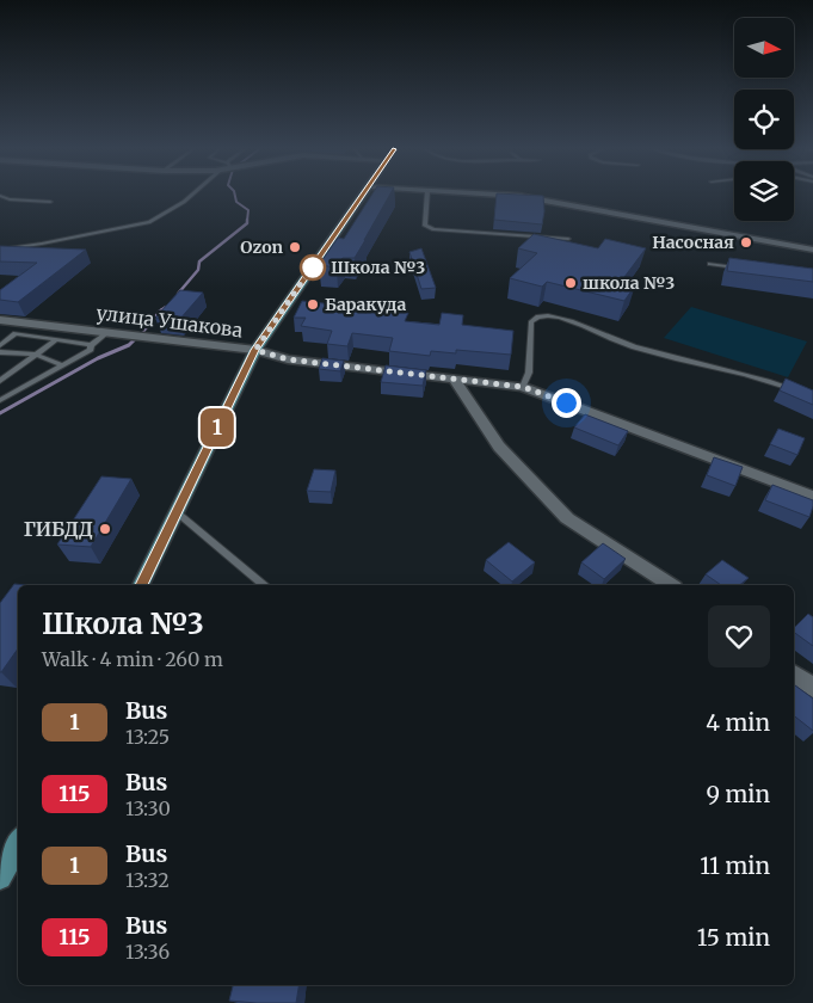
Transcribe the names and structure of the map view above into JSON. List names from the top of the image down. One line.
{"streets":{"street":["улица Ушакова"]},"places":["Насосная","Ozon","Школа №3","школа №3","Баракуда","ГИБДД"],"lines":["bus line 1"],"north":"right","page":{"on_map":"1","heading":["Школа №3","Walk · 4 min · 260 m"],"list":[{"mark":"1","name":"Bus","note":"13:25","value":"4 min"},{"mark":"115","name":"Bus","note":"13:30","value":"9 min"},{"mark":"1","name":"Bus","note":"13:32","value":"11 min"},{"mark":"115","name":"Bus","note":"13:36","value":"15 min"}]}}
